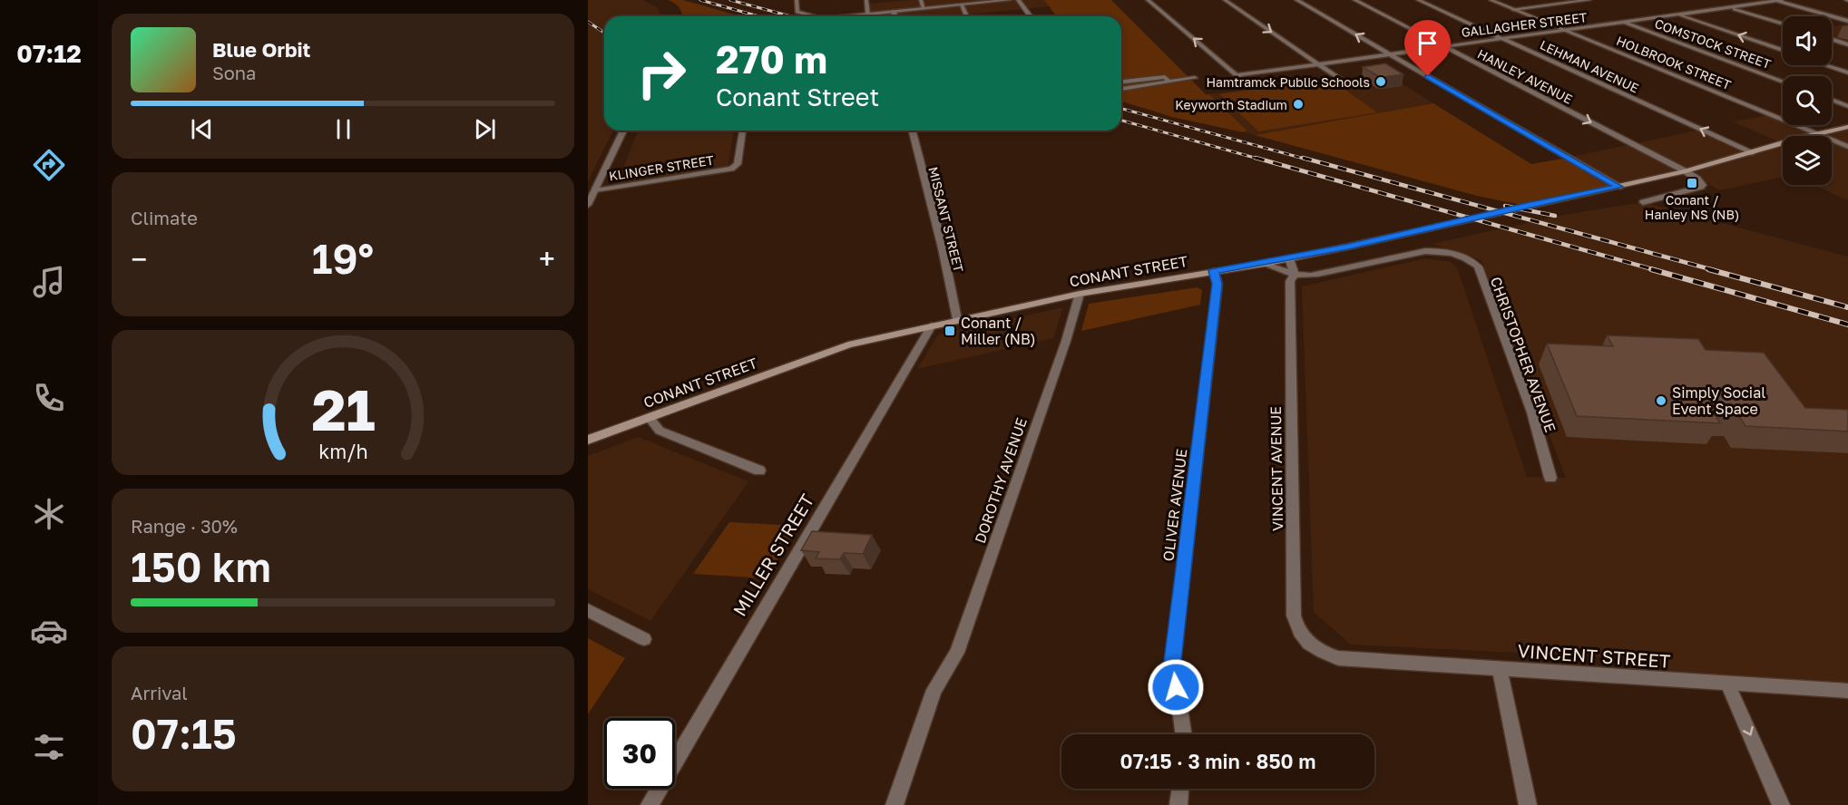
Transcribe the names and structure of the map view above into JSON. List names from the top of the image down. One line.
{"streets":{"main road":["CONANT STREET"],"street":["GALLAGHER STREET","COMSTOCK STREET","HOLBROOK STREET","LEHMAN AVENUE","HANLEY AVENUE","KLINGER STREET","MISSANT STREET","CHRISTOPHER AVENUE","VINCENT AVENUE","DOROTHY AVENUE","OLIVER AVENUE","MILLER STREET","VINCENT STREET"]},"crossings":[["GALLAGHER STREET","COMSTOCK STREET"],["GALLAGHER STREET","HOLBROOK STREET"],["GALLAGHER STREET","LEHMAN AVENUE"],["GALLAGHER STREET","HANLEY AVENUE"],["HOLBROOK STREET","CONANT STREET"],["LEHMAN AVENUE","CONANT STREET"],["HANLEY AVENUE","CONANT STREET"],["MISSANT STREET","CONANT STREET"],["CONANT STREET","CHRISTOPHER AVENUE"],["CONANT STREET","VINCENT AVENUE"],["CONANT STREET","DOROTHY AVENUE"],["CONANT STREET","OLIVER AVENUE"],["CONANT STREET","MILLER STREET"],["CHRISTOPHER AVENUE","VINCENT AVENUE"],["VINCENT AVENUE","VINCENT STREET"]],"places":{"other":["Hamtramck Public Schools","Keyworth Stadium","Simply Social Event Space"],"transit":["Conant / Hanley NS (NB)","Conant / Miller (NB)"]},"page":{"tabs":"07:12","turn":["270 m","Conant Street"],"song":["Blue Orbit","Sona"],"tile":["Climate",["Range · 30%","150 km"],["Arrival","07:15"]],"heat":["−","19°","+"],"limit":"30","trip":"07:15 · 3 min · 850 m","gauge":["21","km/h"]}}
